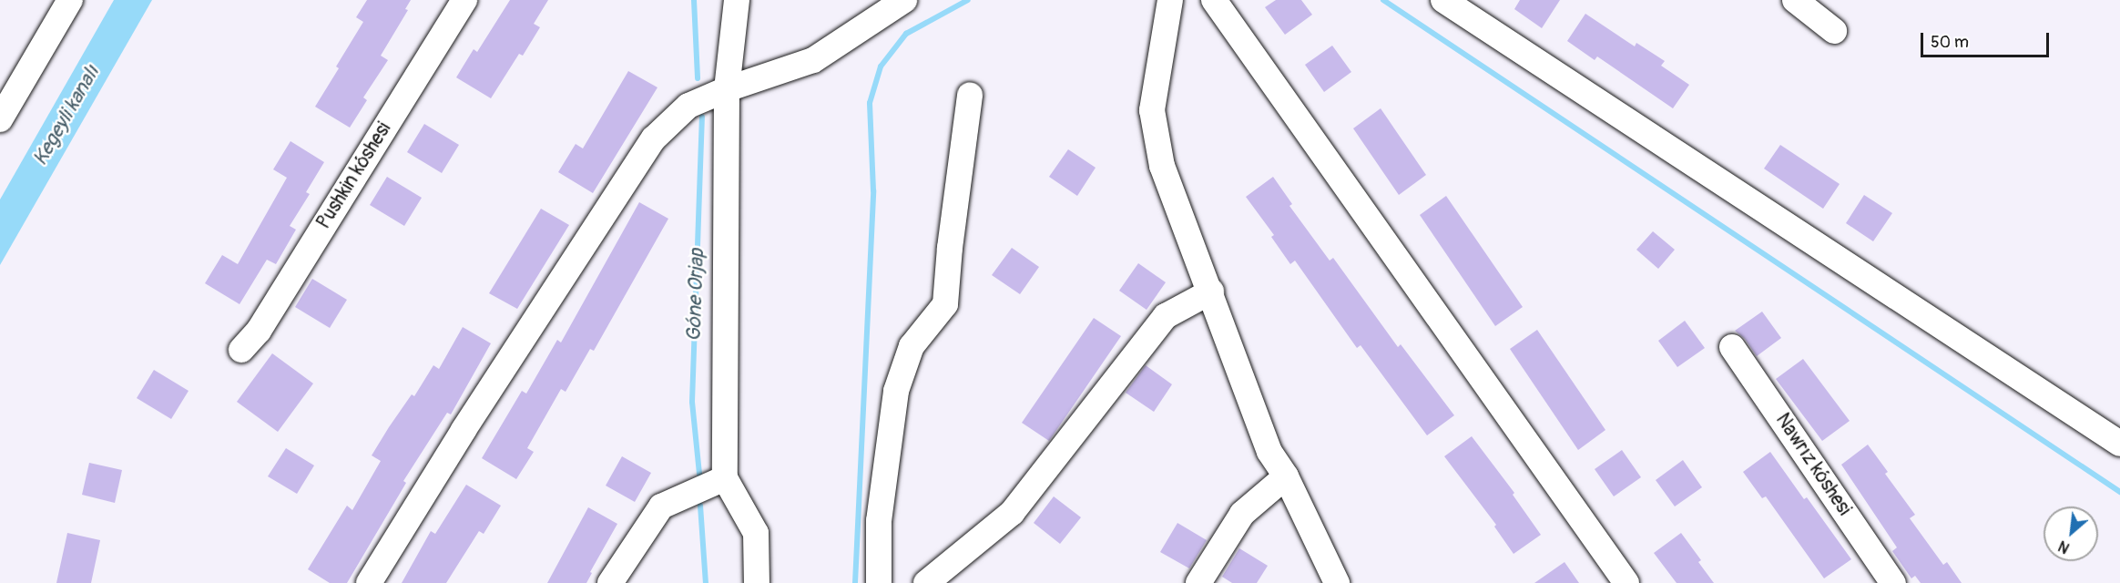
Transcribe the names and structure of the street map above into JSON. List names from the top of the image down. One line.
{"streets":{"street":["Pushkin kóshesi","Nawrız kóshesi"]},"water":["Kegeyli kanalı","Góne Orjap"],"scale_bar":"50 m","north":"bottom left"}
